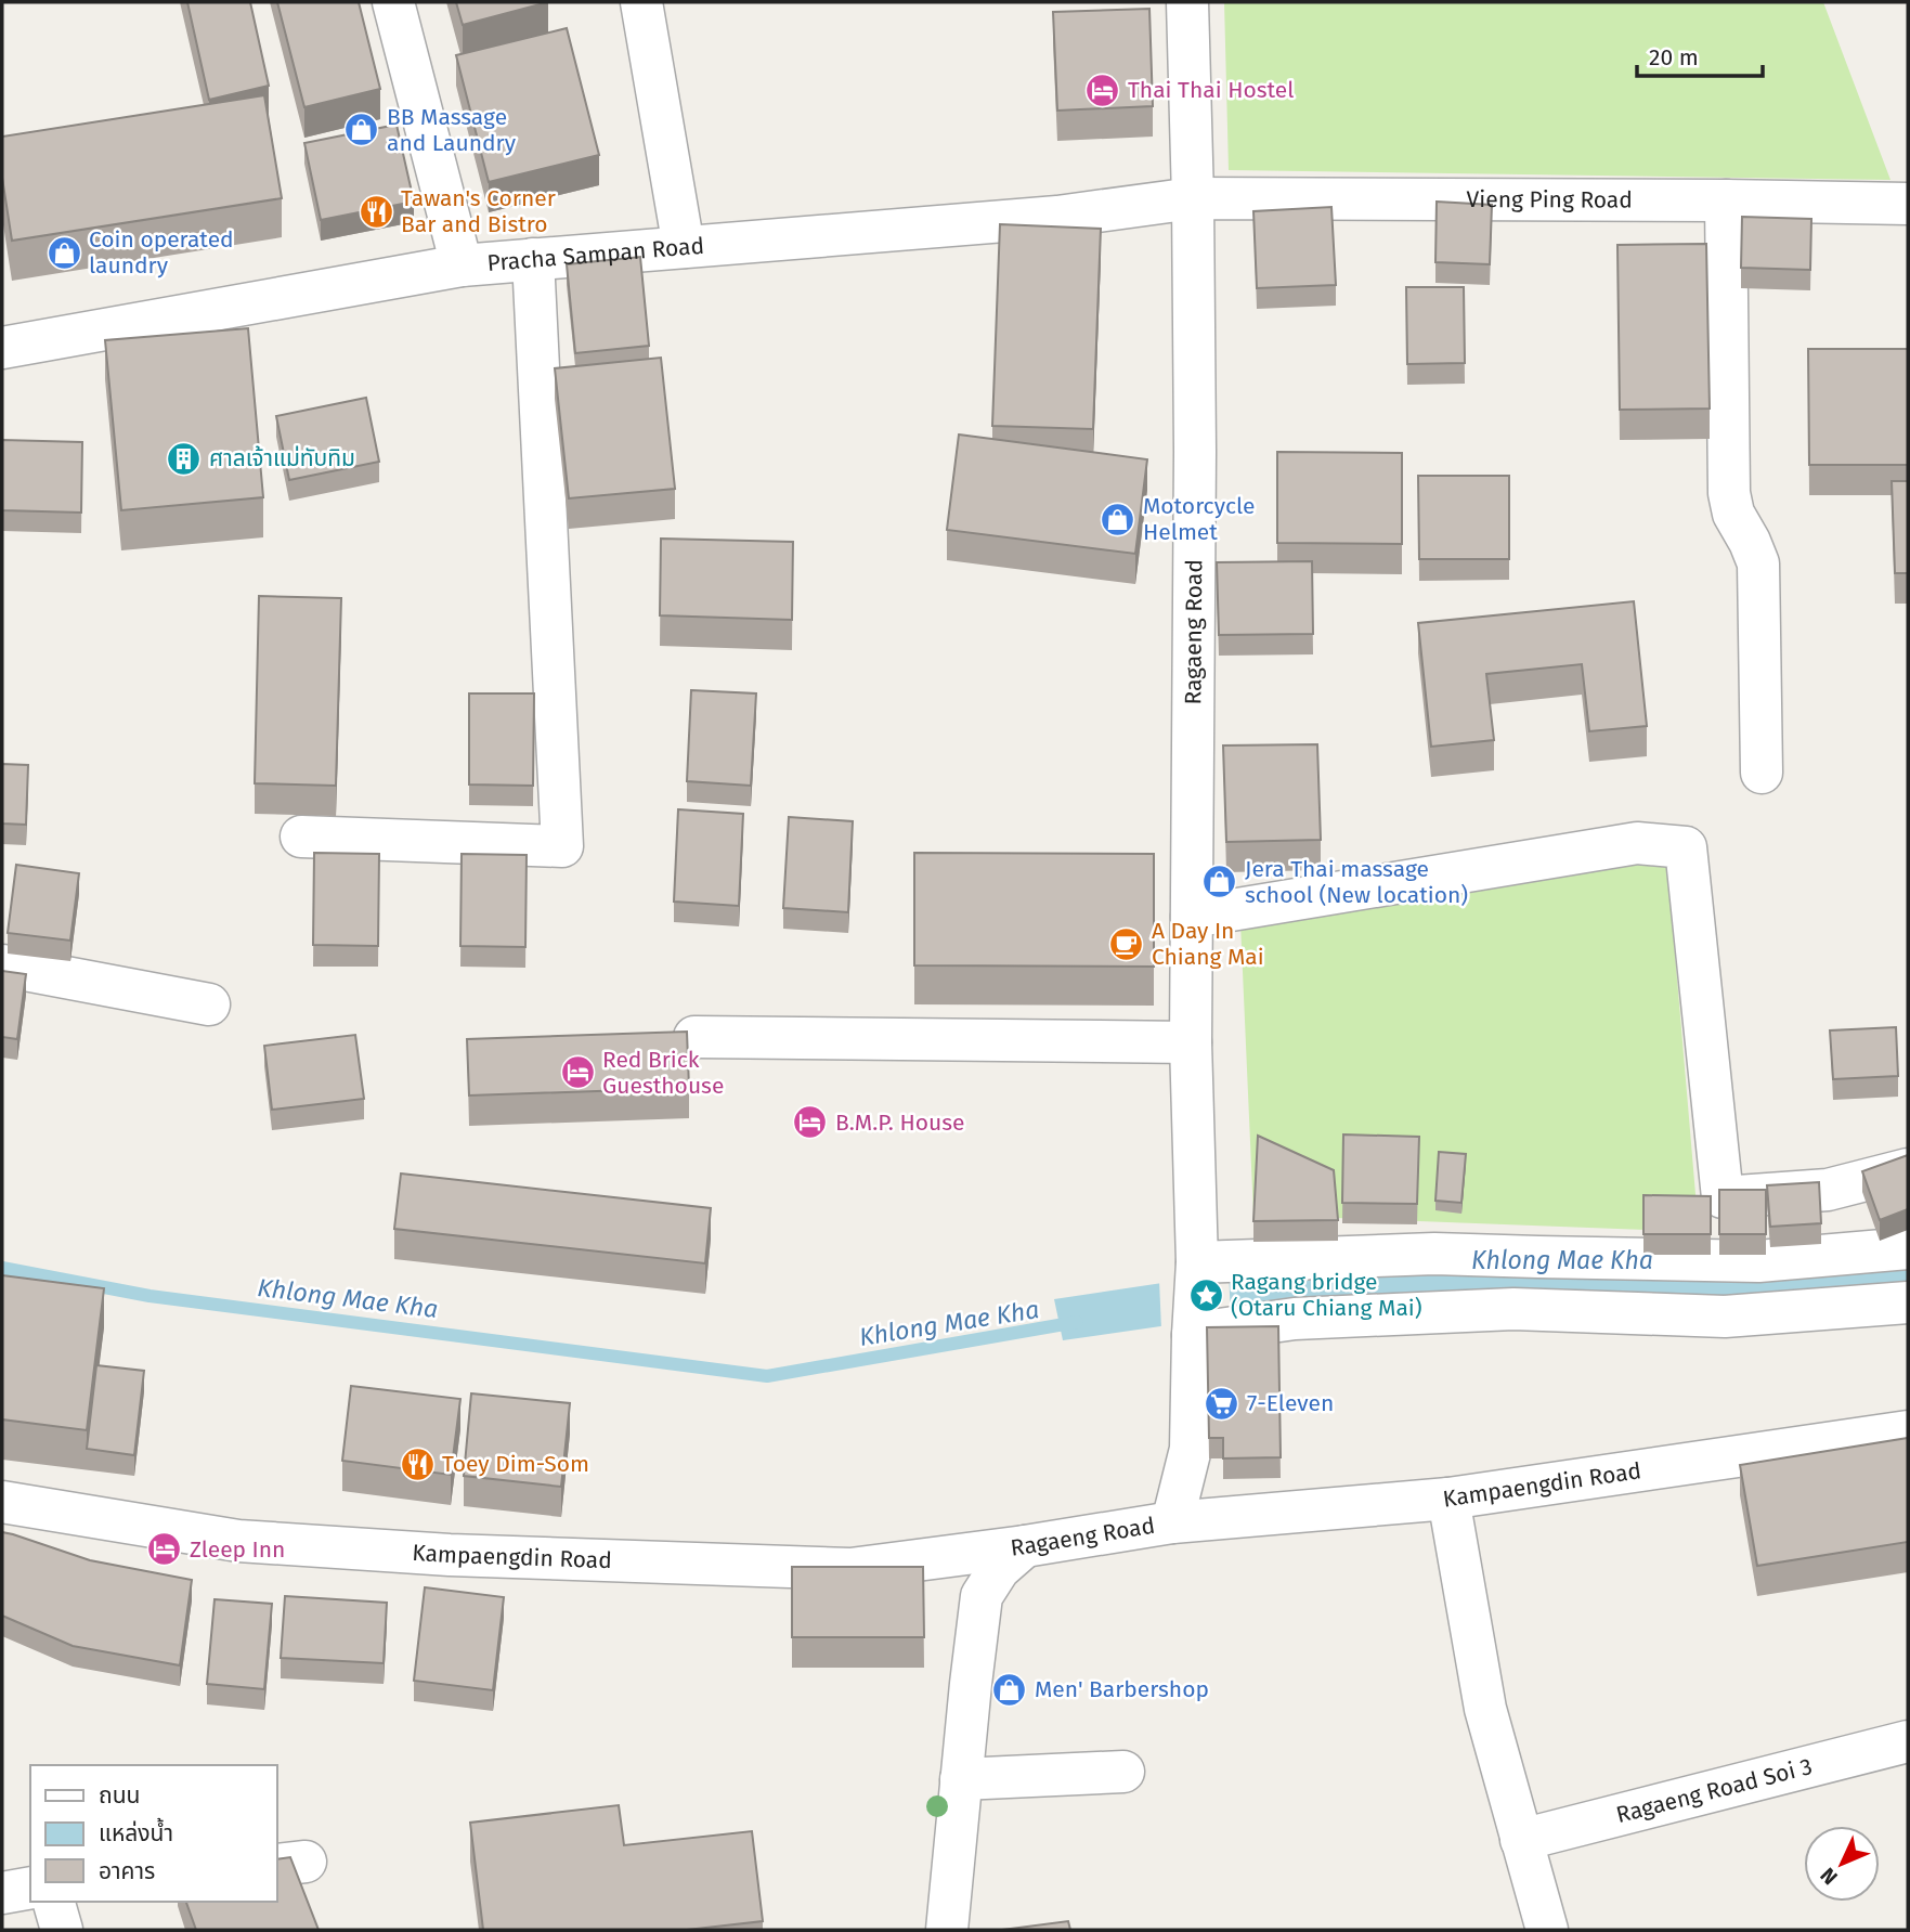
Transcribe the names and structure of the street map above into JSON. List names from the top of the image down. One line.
{"streets":{"street":["Vieng Ping Road","Pracha Sampan Road","Ragaeng Road","Kampaengdin Road","Ragaeng Road Soi 3"]},"crossings":[["Vieng Ping Road","Pracha Sampan Road"],["Vieng Ping Road","Ragaeng Road"],["Pracha Sampan Road","Ragaeng Road"],["Ragaeng Road","Kampaengdin Road"]],"water":["Khlong Mae Kha"],"places":{"hotel":["Thai Thai Hostel","Red Brick Guesthouse","B.M.P. House","Zleep Inn"],"shop":["BB Massage and Laundry","Coin operated laundry","Motorcycle Helmet","Jera Thai massage school (New location)","Men' Barbershop"],"restaurant":["Tawan's Corner Bar and Bistro","Toey Dim-Som"],"building":["ศาลเจ้าแม่ทับทิม"],"cafe":["A Day In Chiang Mai"],"place":["Ragang bridge (Otaru Chiang Mai)"],"supermarket":["7-Eleven"]},"legend":["ถนน","แหล่งน้ำ","อาคาร"],"scale_bar":"20 m","north":"bottom left"}
